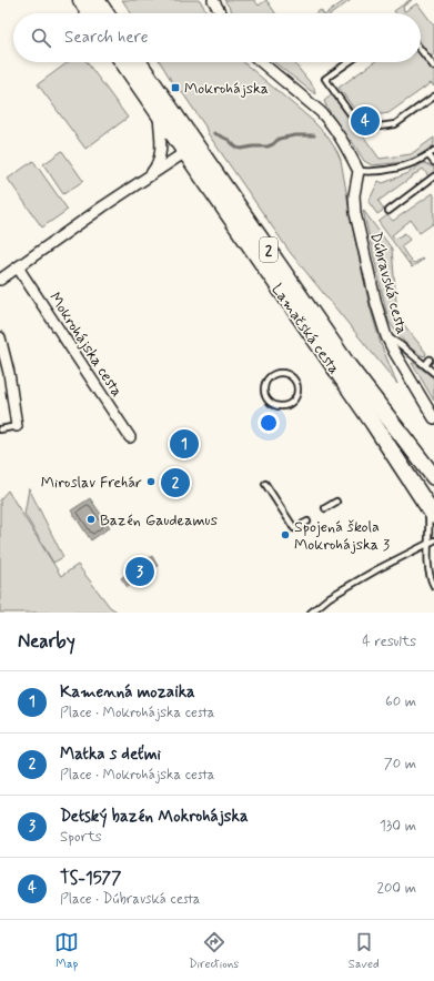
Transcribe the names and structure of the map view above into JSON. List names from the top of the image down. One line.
{"streets":{"main road":["2","Lamačská cesta"],"street":["Dúbravská cesta","Mokrohájska cesta"]},"places":{"transit":["Mokrohájska"],"other":["Miroslav Frehár","Bazén Gaudeamus","Spojená škola Mokrohájska 3"]},"page":{"search":"Search here","pins":["4","1","2","3"],"heading":["Nearby","4 results"],"list":[{"mark":"1","name":"Kamenná mozaika","note":"Place · Mokrohájska cesta","value":"60 m"},{"mark":"2","name":"Matka s deťmi","note":"Place · Mokrohájska cesta","value":"70 m"},{"mark":"3","name":"Detský bazén Mokrohájska","note":"Sports","value":"130 m"},{"mark":"4","name":"TS-1577","note":"Place · Dúbravská cesta","value":"200 m"}],"nav":["Map","Directions","Saved"]}}
